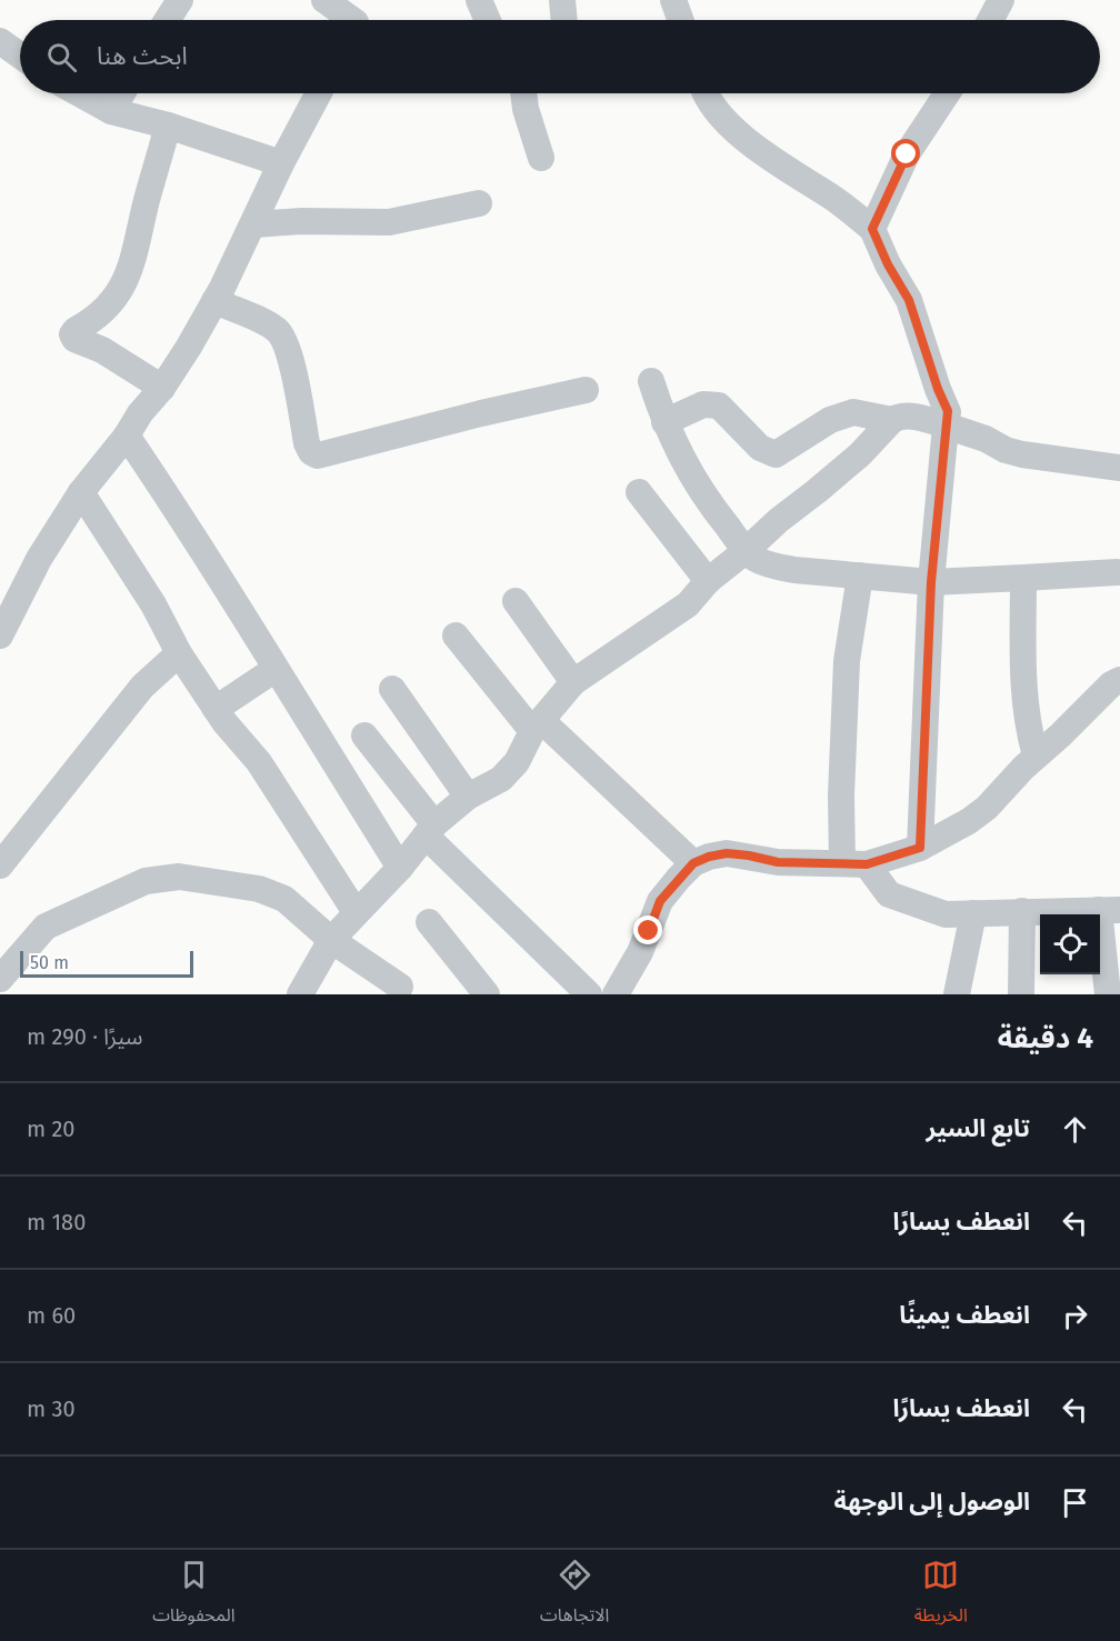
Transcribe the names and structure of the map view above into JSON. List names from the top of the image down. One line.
{"scale_bar":"50 m","page":{"search":"ابحث هنا","scale":"50 m","heading":["4 دقيقة","سيرًا · 290 m"],"list":[["تابع السير","20 m"],["انعطف يسارًا","180 m"],["انعطف يمينًا","60 m"],["انعطف يسارًا","30 m"],"الوصول إلى الوجهة"],"nav":["الخريطة","الاتجاهات","المحفوظات"]}}
